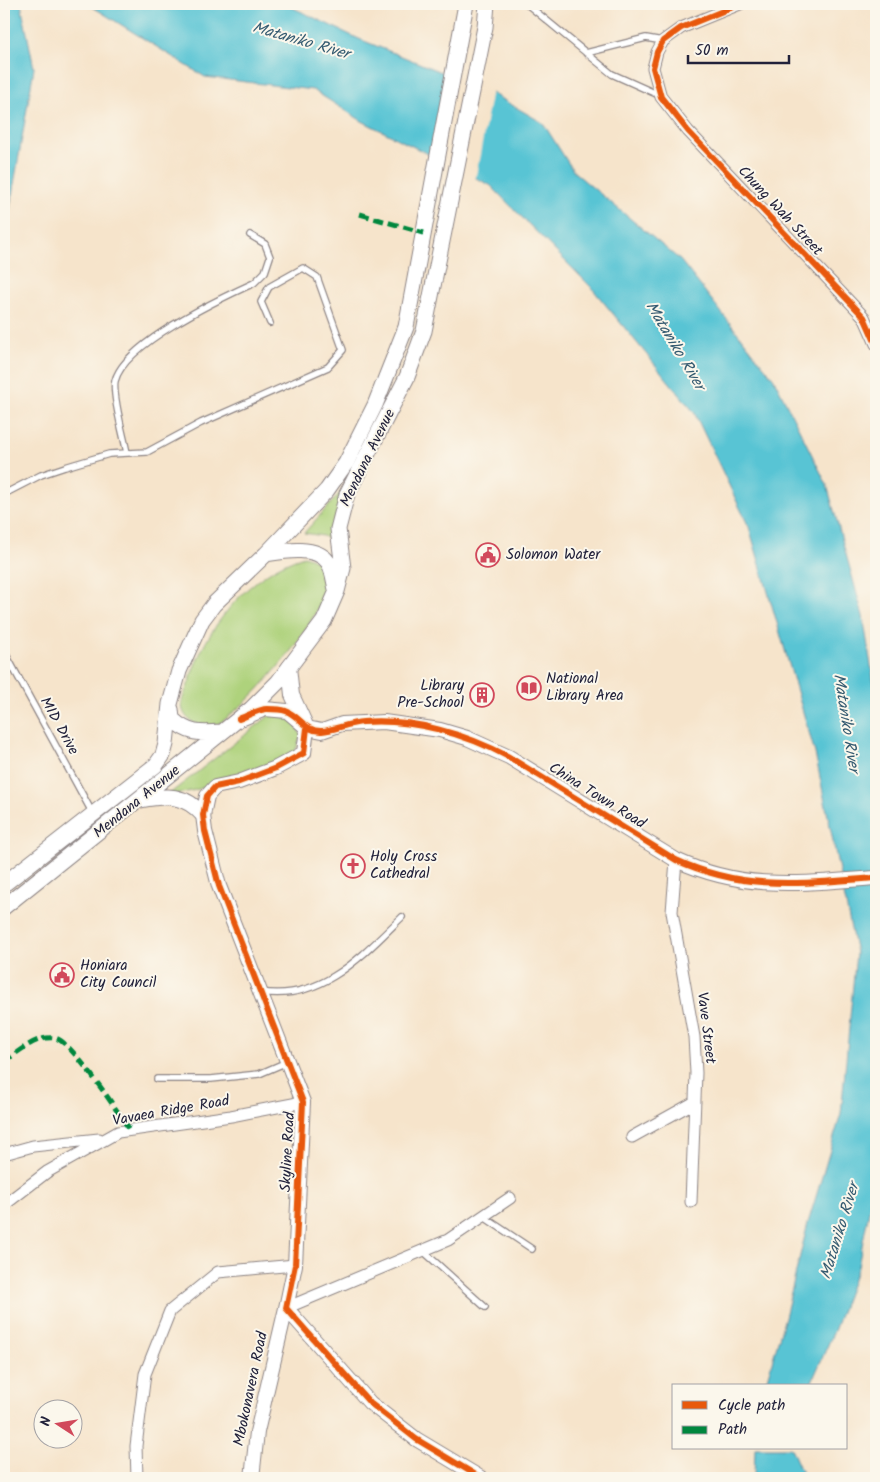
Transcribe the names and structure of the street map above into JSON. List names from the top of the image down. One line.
{"streets":{"main road":["Mendana Avenue"],"street":["Chung Wah Street","China Town Road","Vave Street","Vavaea Ridge Road","Skyline Road","Mbokonavera Road"],"lane":["MID Drive"]},"crossings":[["Mendana Avenue","MID Drive"],["China Town Road","Vave Street"],["China Town Road","Skyline Road"],["Vavaea Ridge Road","Skyline Road"],["Skyline Road","Mbokonavera Road"]],"water":["Mataniko River"],"places":{"public building":["Solomon Water","Honiara City Council"],"library":["National Library Area"],"building":["Library Pre-School"],"church":["Holy Cross Cathedral"]},"legend":["Cycle path","Path"],"scale_bar":"50 m","north":"left"}
